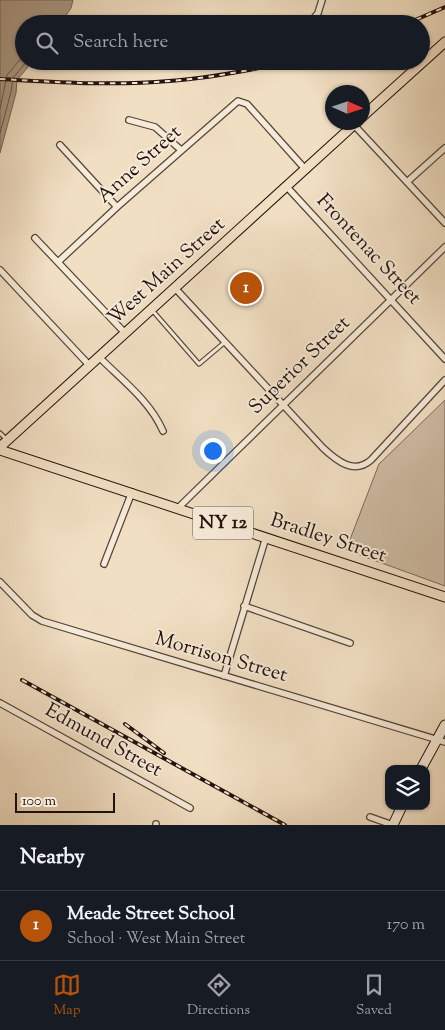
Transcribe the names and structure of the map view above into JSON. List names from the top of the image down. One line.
{"streets":{"main road":["West Main Street","NY 12","Bradley Street"],"street":["Anne Street","Frontenac Street","Superior Street","Morrison Street","Edmund Street"]},"crossings":[["Anne Street","West Main Street"],["Frontenac Street","West Main Street"],["Frontenac Street","Superior Street"],["West Main Street","Bradley Street"],["Superior Street","Bradley Street"]],"scale_bar":"100 m","north":"right","page":{"search":"Search here","pins":"1","scale":"100 m","heading":"Nearby","list":[{"mark":"1","name":"Meade Street School","note":"School · West Main Street","value":"170 m"}],"nav":["Map","Directions","Saved"]}}
